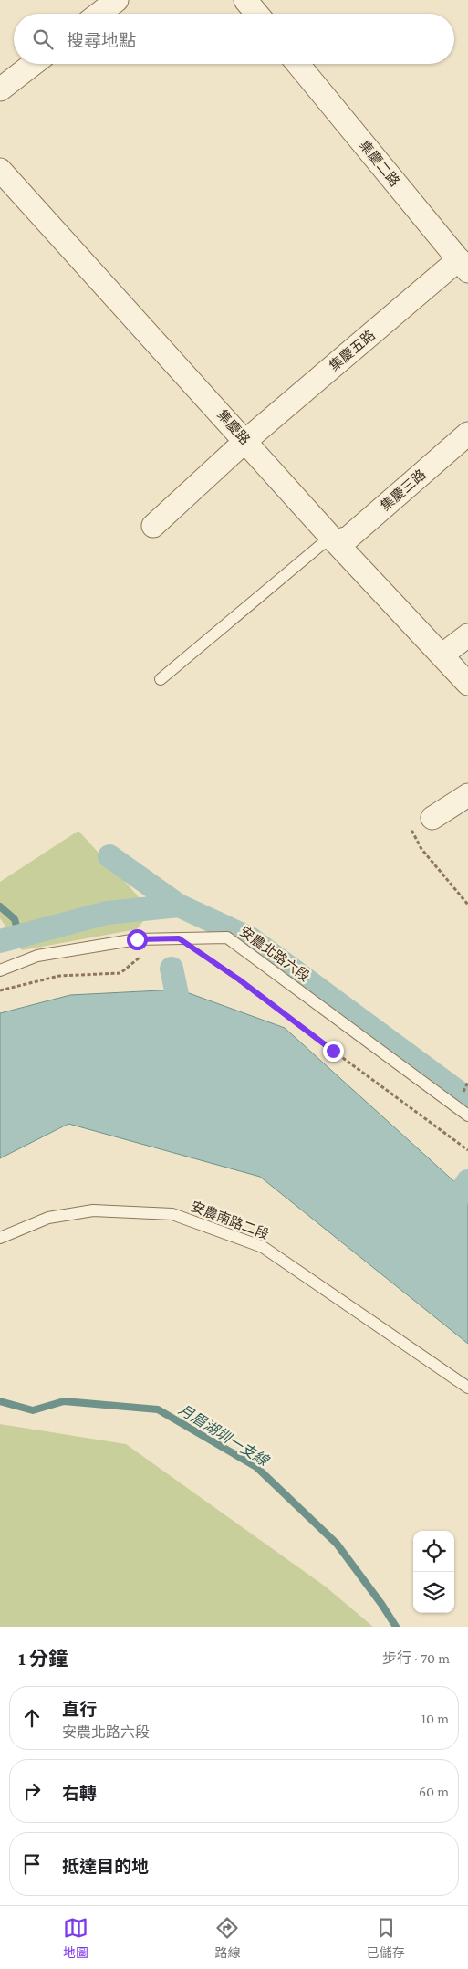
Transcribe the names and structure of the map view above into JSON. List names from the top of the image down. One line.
{"streets":{"street":["集慶二路","集慶五路","集慶路","集慶三路"],"lane":["安農北路六段","安農南路二段"]},"crossings":[["集慶二路","集慶五路"],["集慶五路","集慶路"],["集慶路","集慶三路"]],"water":["月眉湖圳一支線"],"page":{"search":"搜尋地點","heading":["1 分鐘","步行 · 70 m"],"list":[["直行","安農北路六段","10 m"],["右轉","60 m"],"抵達目的地"],"nav":["地圖","路線","已儲存"]}}
